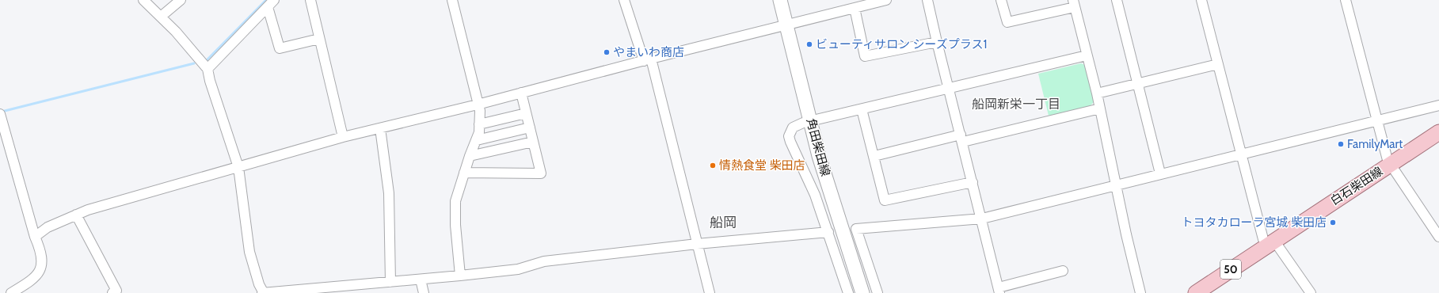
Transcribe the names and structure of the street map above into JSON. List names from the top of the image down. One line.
{"streets":{"main road":["角田柴田線","白石柴田線","50"]},"districts":["船岡新栄一丁目","船岡"],"places":["ビューティサロン シーズプラス1","やまいわ商店","FamilyMart","情熱食堂 柴田店","トヨタカローラ宮城 柴田店"]}
